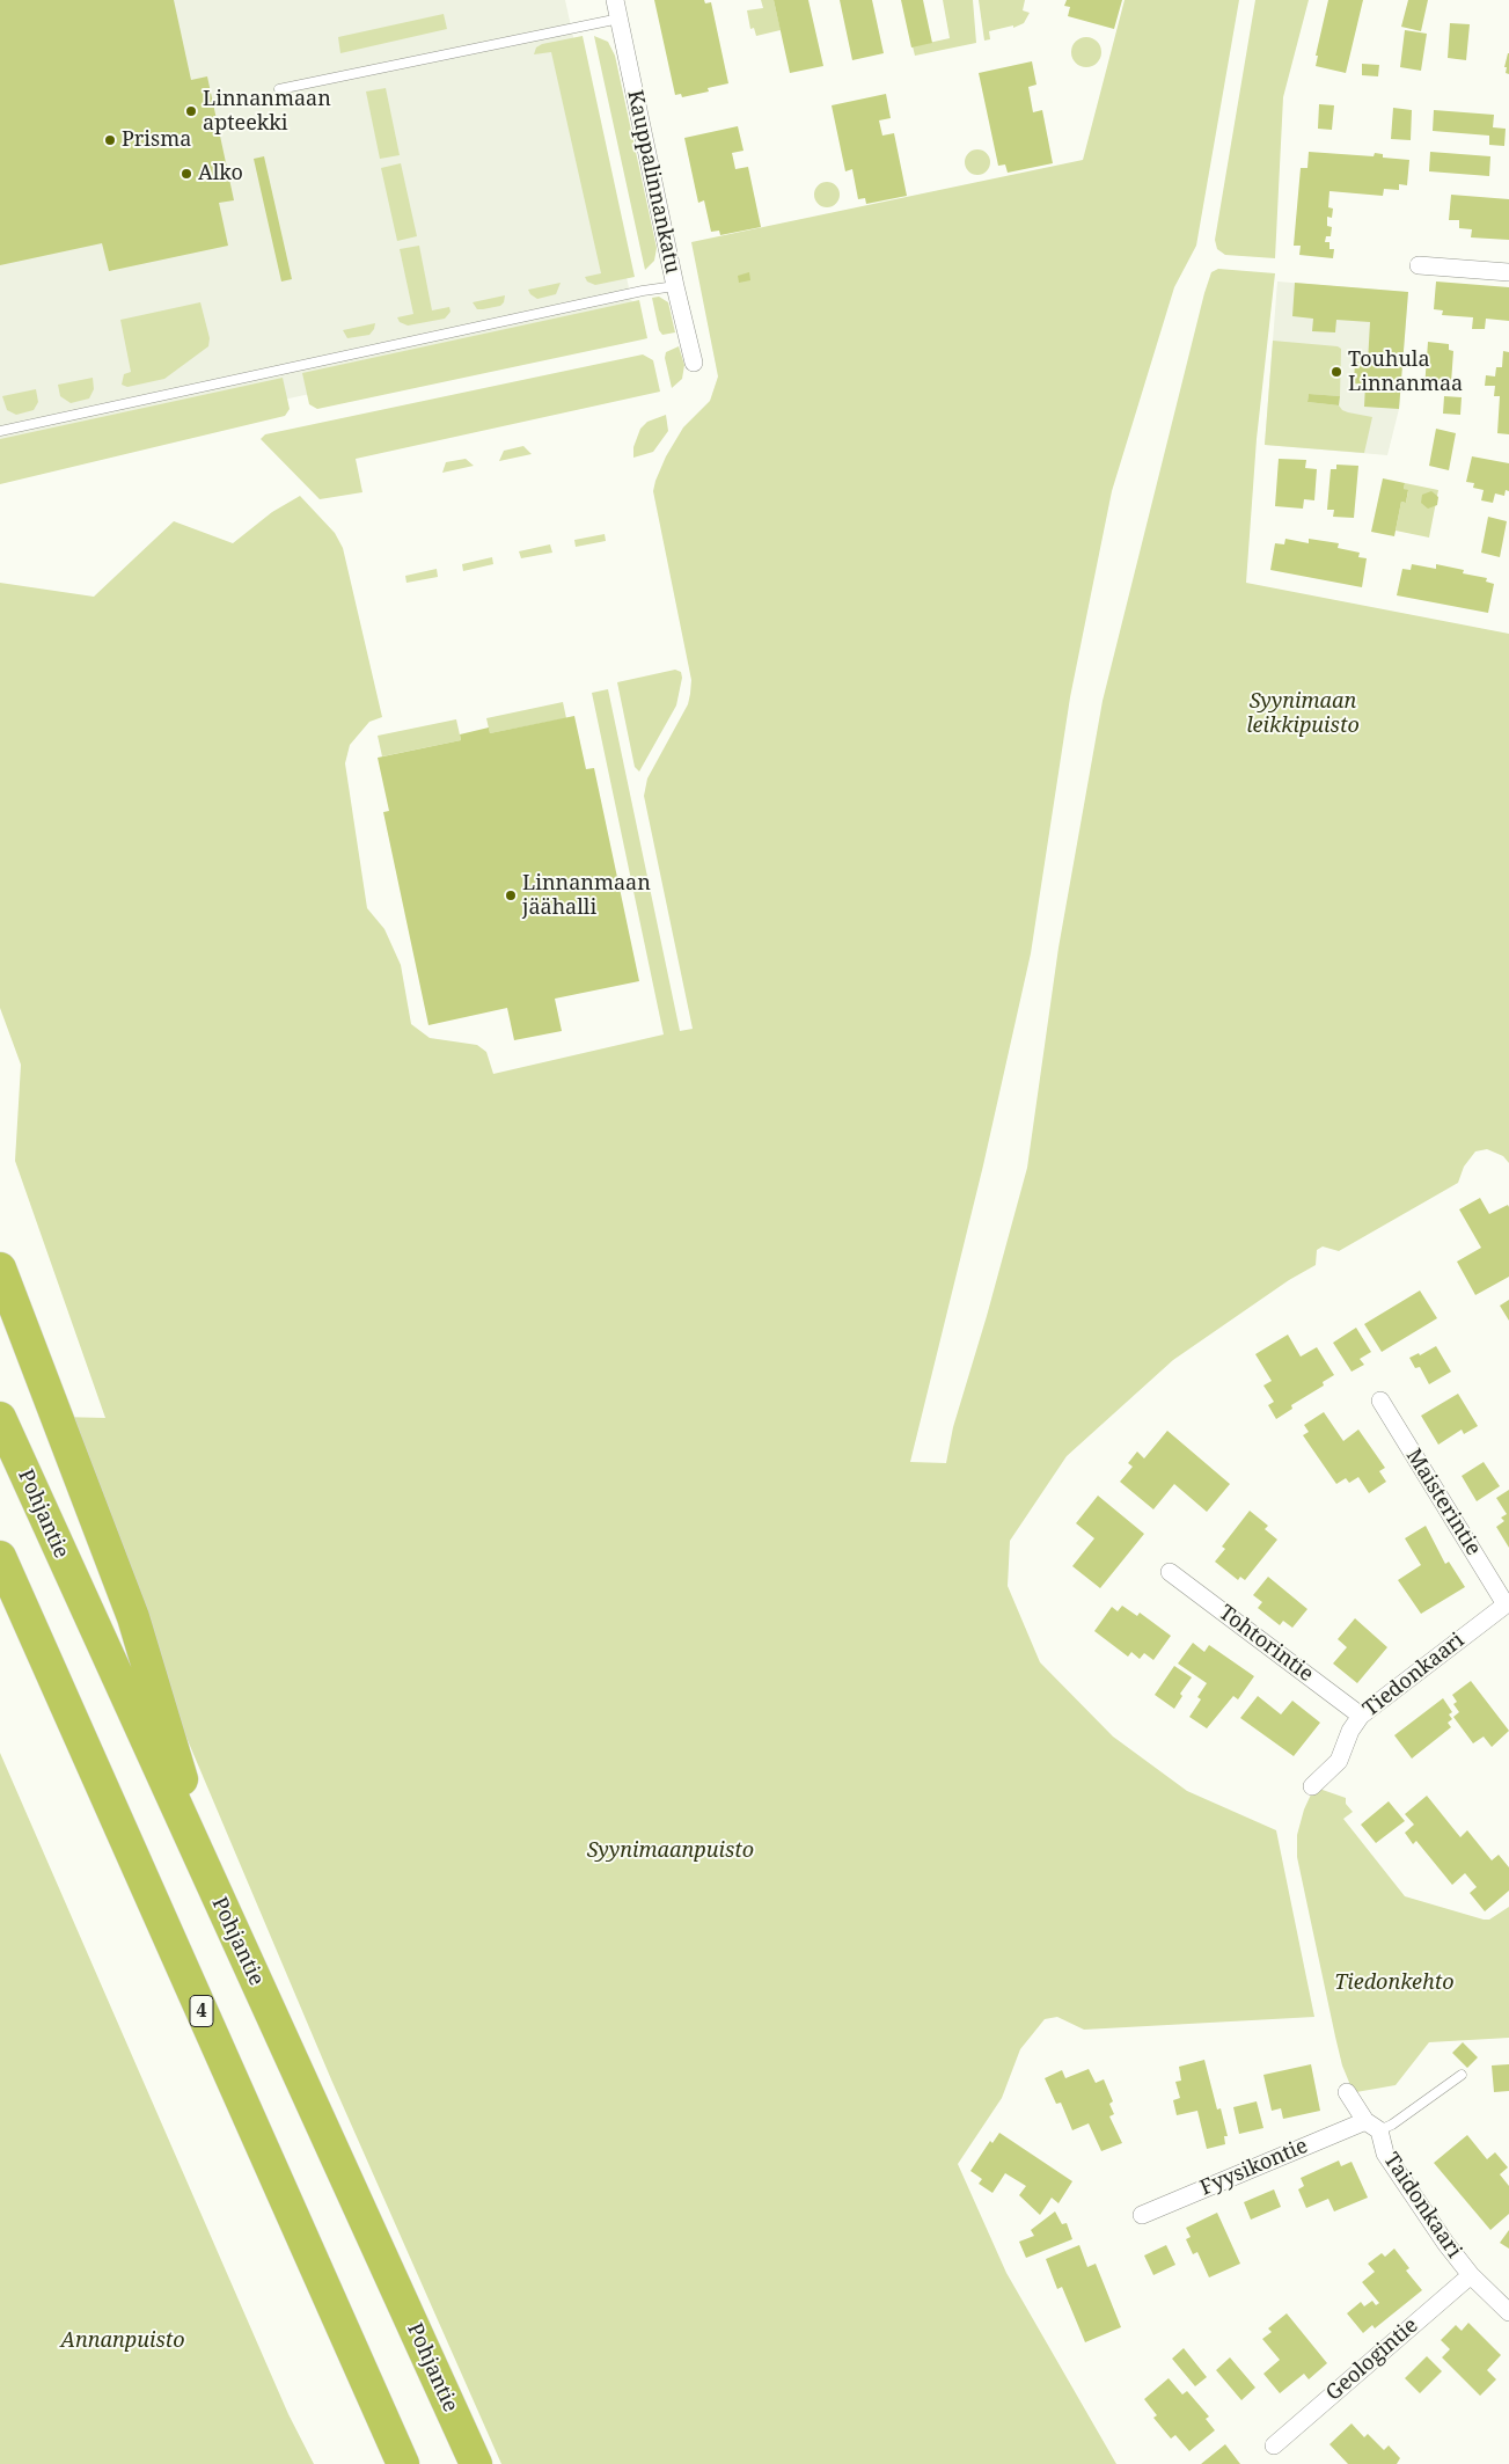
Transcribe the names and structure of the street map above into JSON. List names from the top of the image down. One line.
{"streets":{"highway":["Pohjantie","4"],"street":["Kauppalinnankatu","Maisterintie","Tohtorintie","Tiedonkaari","Fyysikontie","Taidonkaari","Geologintie"]},"crossings":[["Maisterintie","Tiedonkaari"],["Tohtorintie","Tiedonkaari"],["Fyysikontie","Taidonkaari"],["Taidonkaari","Geologintie"]],"parks":["Syynimaan leikkipuisto","Syynimaanpuisto","Tiedonkehto","Annanpuisto"],"places":["Linnanmaan apteekki","Prisma","Alko","Touhula Linnanmaa","Linnanmaan jäähalli"]}
